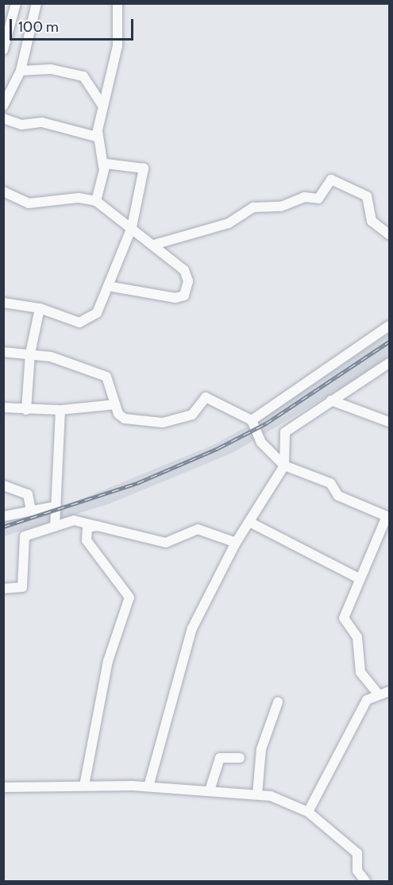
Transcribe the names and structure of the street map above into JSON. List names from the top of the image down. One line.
{"scale_bar":"100 m"}
